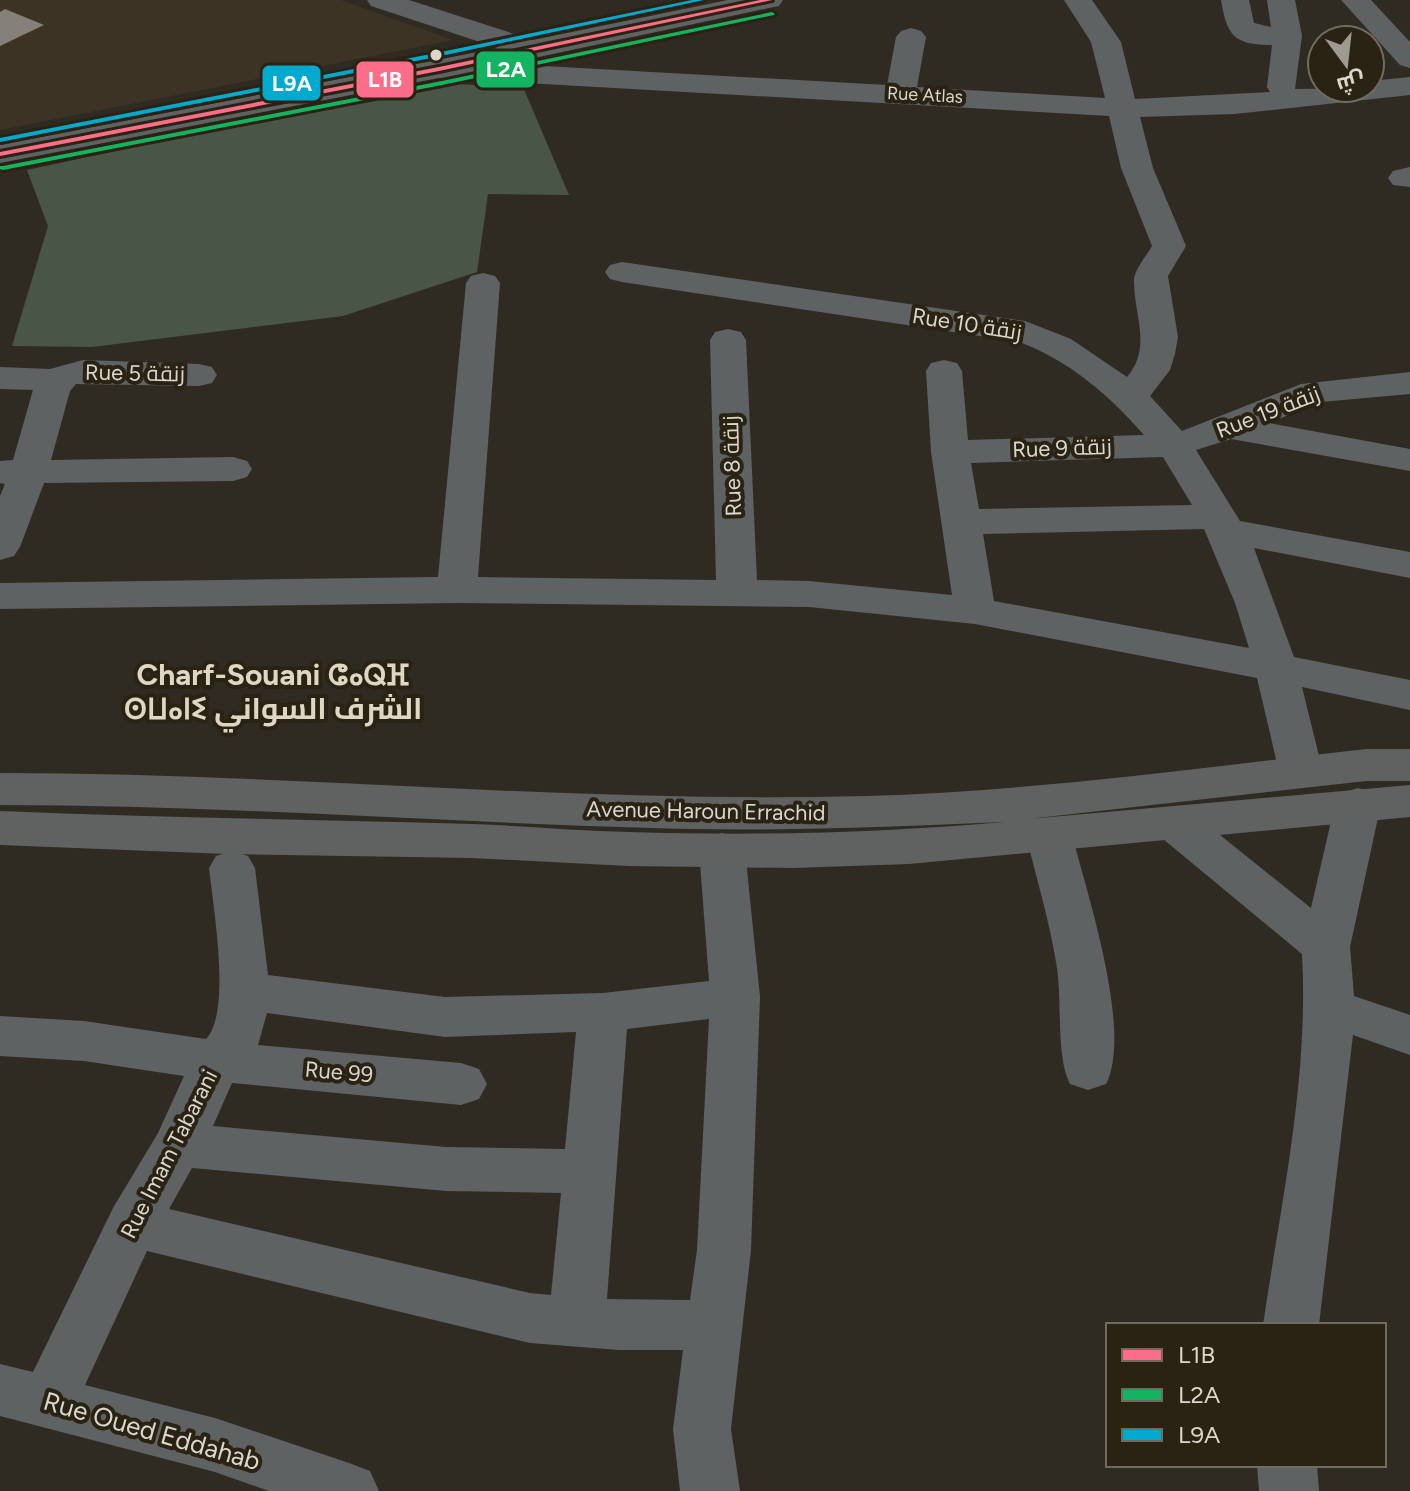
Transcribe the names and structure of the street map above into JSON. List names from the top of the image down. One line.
{"streets":{"main road":["Avenue Haroun Errachid"],"street":["Rue Atlas","Rue 10 زنقة","Rue 5 زنقة","Rue 19 زنقة","Rue 9 زنقة","Rue 8 زنقة","Rue 99","Rue Imam Tabarani","Rue Oued Eddahab"]},"crossings":[["Rue 10 زنقة","Rue 19 زنقة"],["Rue 10 زنقة","Rue 9 زنقة"],["Rue 10 زنقة","Avenue Haroun Errachid"],["Rue 19 زنقة","Rue 9 زنقة"],["Rue 99","Rue Imam Tabarani"],["Rue Imam Tabarani","Rue Oued Eddahab"]],"districts":["Charf-Souani ⵛⴰⵕⴼ ⵙⵡⴰⵏⵉ الشرف السواني"],"lines":["transit line L1B","transit line L9A","transit line L2A"],"legend":["L1B","L2A","L9A"],"north":"bottom"}
